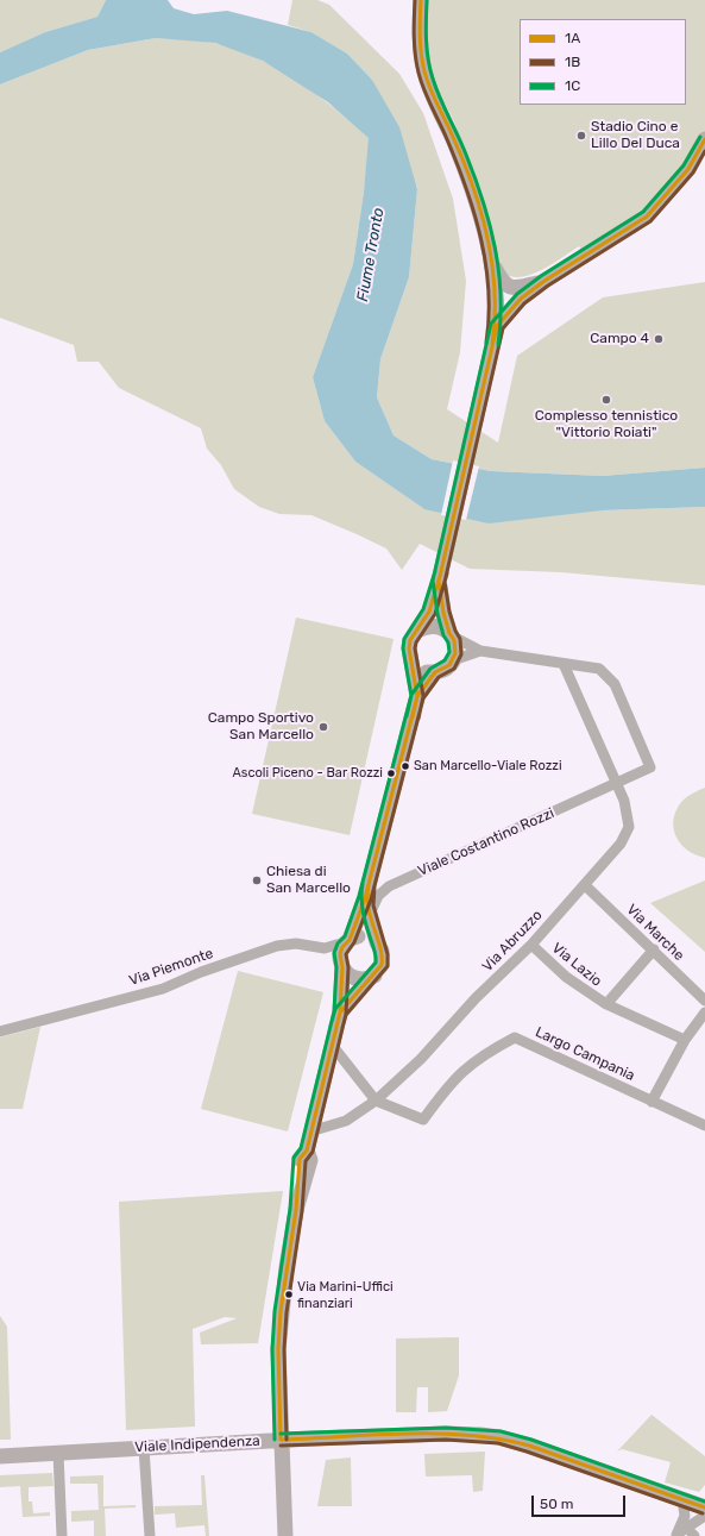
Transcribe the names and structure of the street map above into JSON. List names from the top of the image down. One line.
{"streets":{"street":["Viale Costantino Rozzi","Via Marche","Via Abruzzo","Via Lazio","Via Piemonte","Largo Campania","Viale Indipendenza"]},"crossings":[["Viale Costantino Rozzi","Via Abruzzo"],["Via Marche","Via Abruzzo"],["Via Marche","Via Lazio"],["Via Abruzzo","Via Lazio"],["Via Abruzzo","Largo Campania"]],"water":["Fiume Tronto"],"places":["Stadio Cino e Lillo Del Duca","Campo 4","Complesso tennistico \"Vittorio Roiati\"","Campo Sportivo San Marcello","San Marcello-Viale Rozzi","Ascoli Piceno - Bar Rozzi","Chiesa di San Marcello","Via Marini-Uffici finanziari"],"lines":["transit line 1A","transit line 1B","transit line 1C"],"legend":["1A","1B","1C"],"scale_bar":"50 m"}
